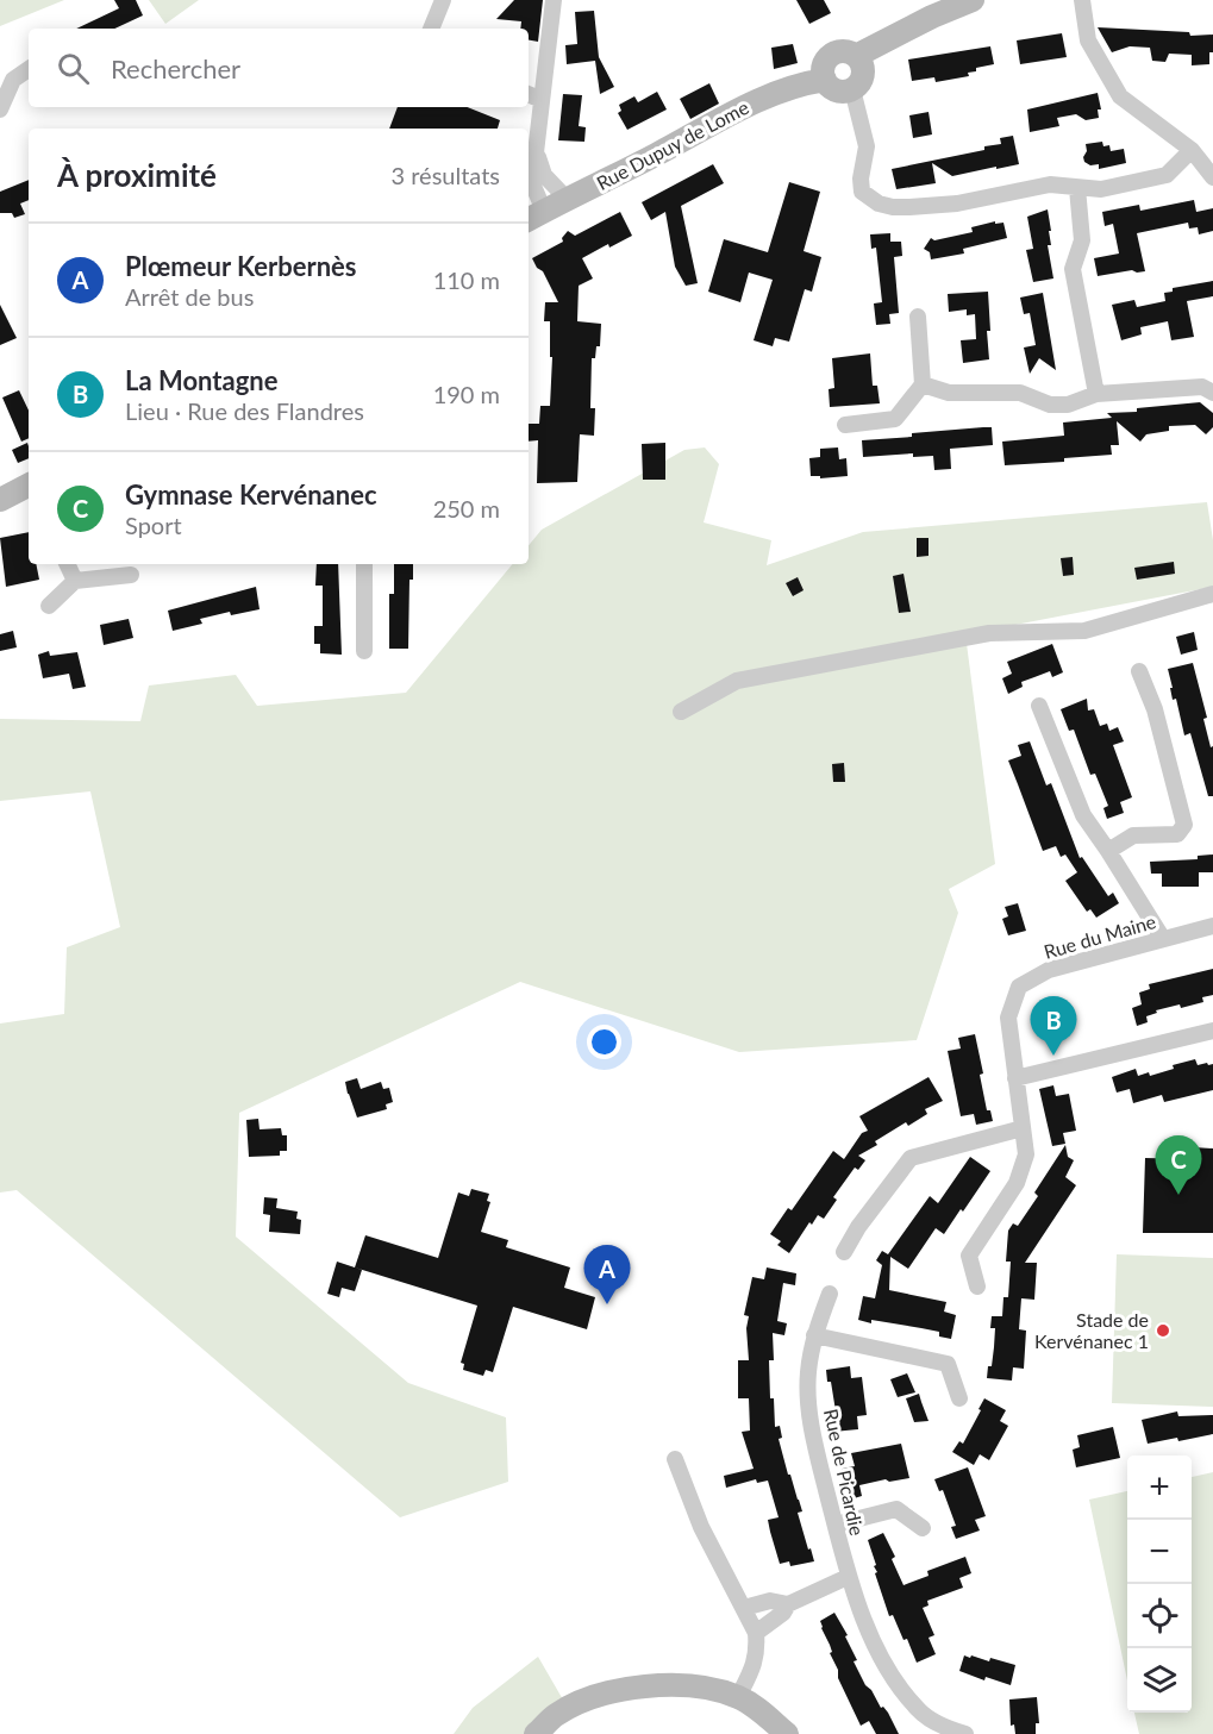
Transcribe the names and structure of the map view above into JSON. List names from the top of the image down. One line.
{"streets":{"street":["Rue Dupuy de Lome","Rue du Maine","Rue de Picardie"]},"places":["Stade de Kervénanec 1"],"page":{"search":"Rechercher","heading":["À proximité","3 résultats"],"list":[{"mark":"A","name":"Plœmeur Kerbernès","note":"Arrêt de bus","value":"110 m"},{"mark":"B","name":"La Montagne","note":"Lieu · Rue des Flandres","value":"190 m"},{"mark":"C","name":"Gymnase Kervénanec","note":"Sport","value":"250 m"}],"pins":["B","C","A"],"map_buttons":["+","−"]}}
